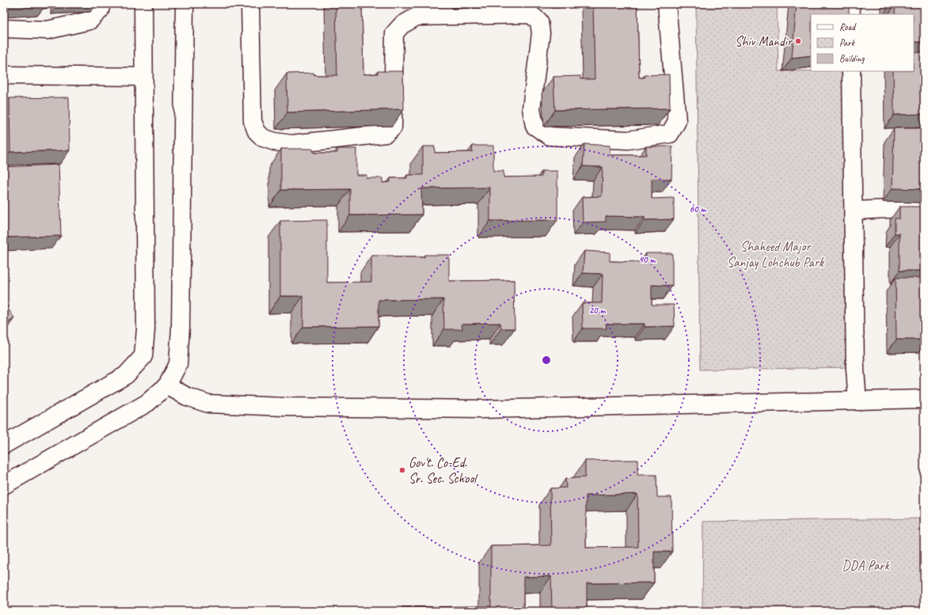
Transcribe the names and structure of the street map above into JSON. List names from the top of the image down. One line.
{"parks":["Shaheed Major Sanjay Lohchub Park","DDA Park"],"places":["Shiv Mandir","Gov't. Co-Ed. Sr. Sec. School"],"legend":["Road","Park","Building"],"rings":["60 m","40 m","20 m"]}
